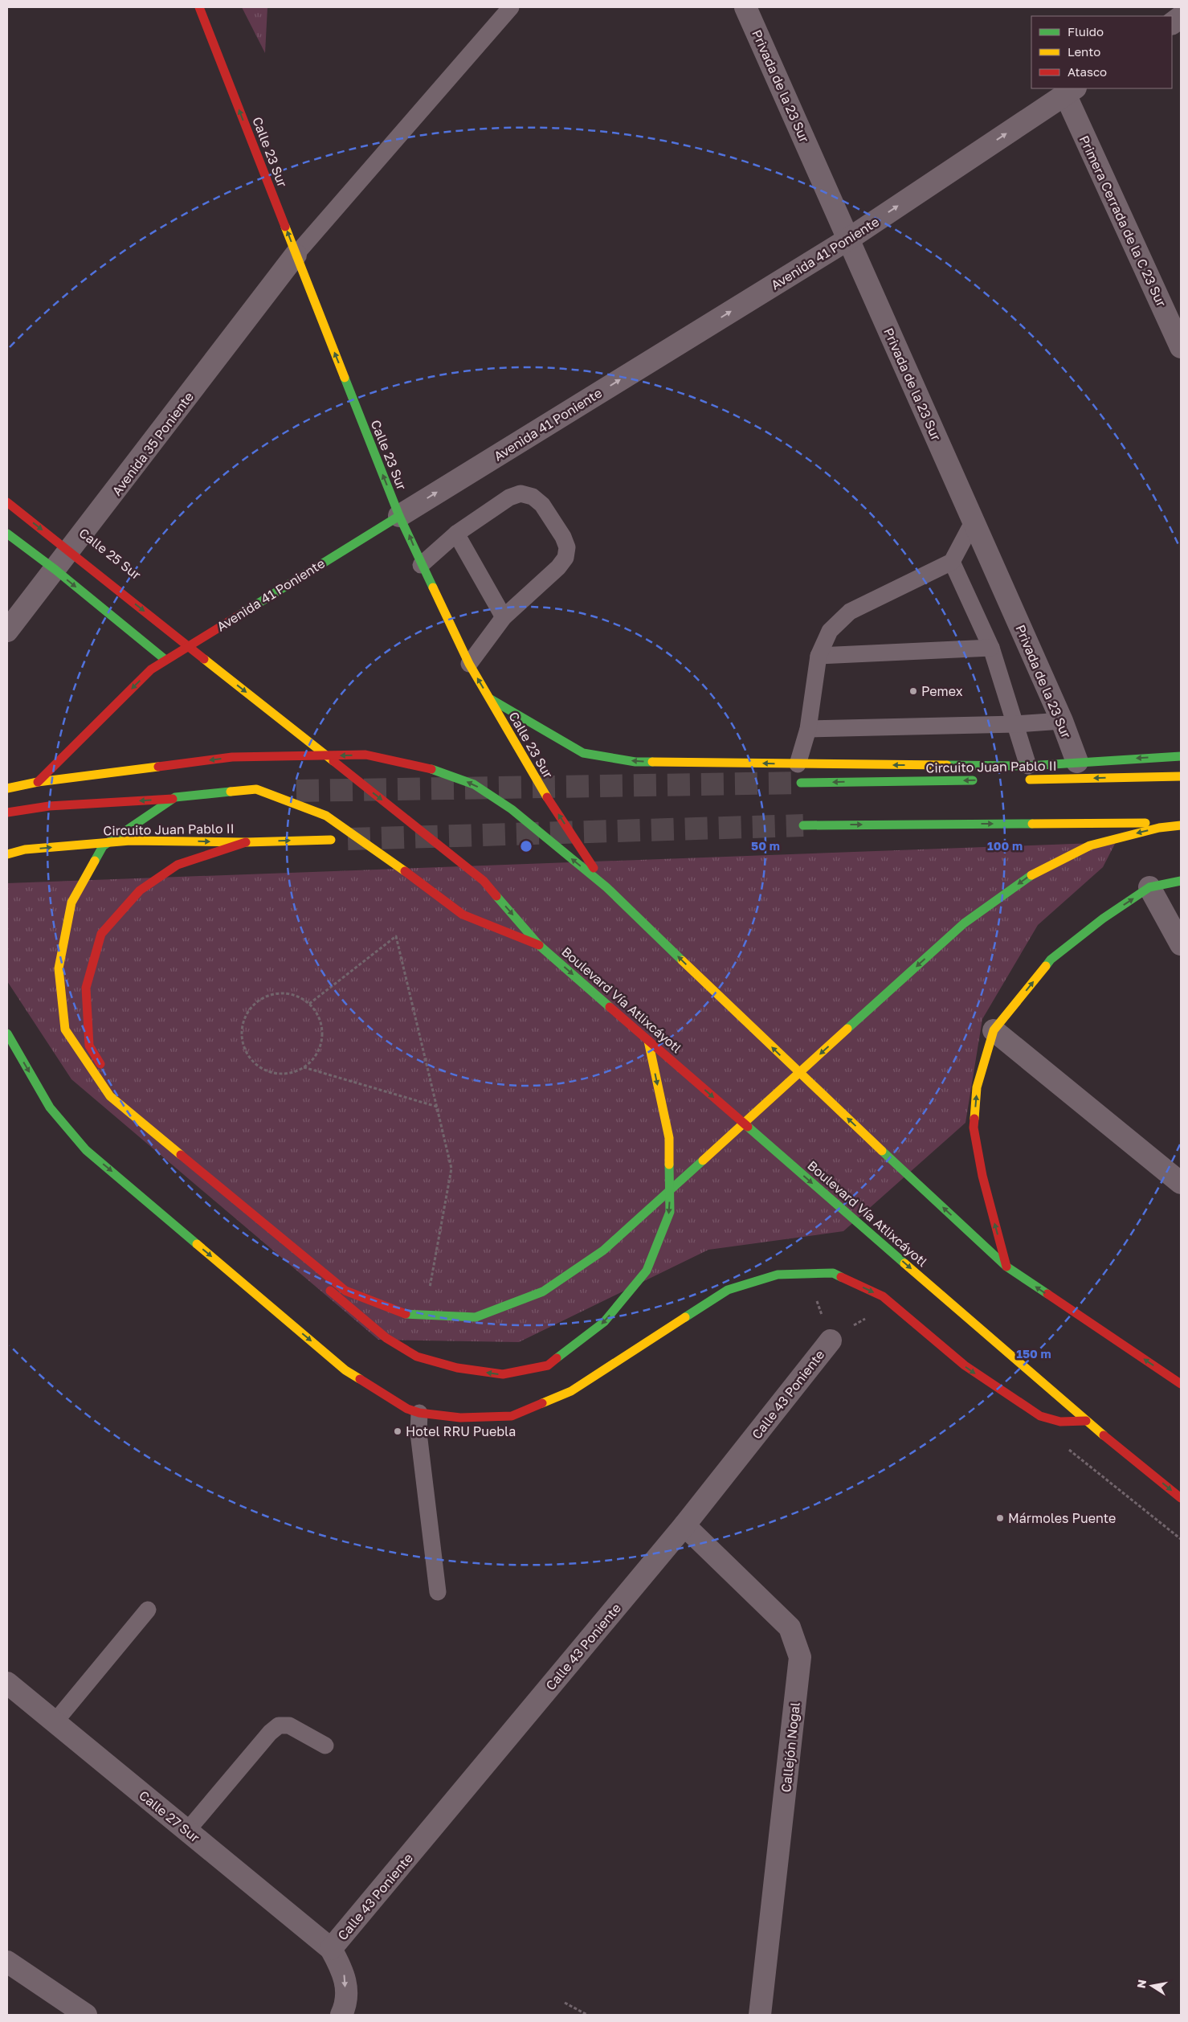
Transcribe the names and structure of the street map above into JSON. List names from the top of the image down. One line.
{"streets":{"main road":["Calle 23 Sur","Avenida 41 Poniente","Circuito Juan Pablo II","Boulevard Vía Atlixcáyotl"],"street":["Privada de la 23 Sur","Primera Cerrada de la C 23 Sur","Avenida 35 Poniente","Calle 43 Poniente","Callejón Nogal","Calle 27 Sur"]},"crossings":[["Privada de la 23 Sur","Avenida 41 Poniente"],["Calle 23 Sur","Avenida 41 Poniente"],["Calle 23 Sur","Avenida 35 Poniente"],["Primera Cerrada de la C 23 Sur","Avenida 41 Poniente"],["Calle 43 Poniente","Callejón Nogal"],["Calle 43 Poniente","Calle 27 Sur"]],"one_way":["Calle 23 Sur"],"places":["Pemex","Hotel RRU Puebla","Mármoles Puente"],"legend":["Fluido","Lento","Atasco"],"north":"left","rings":["50 m","100 m","150 m"]}
